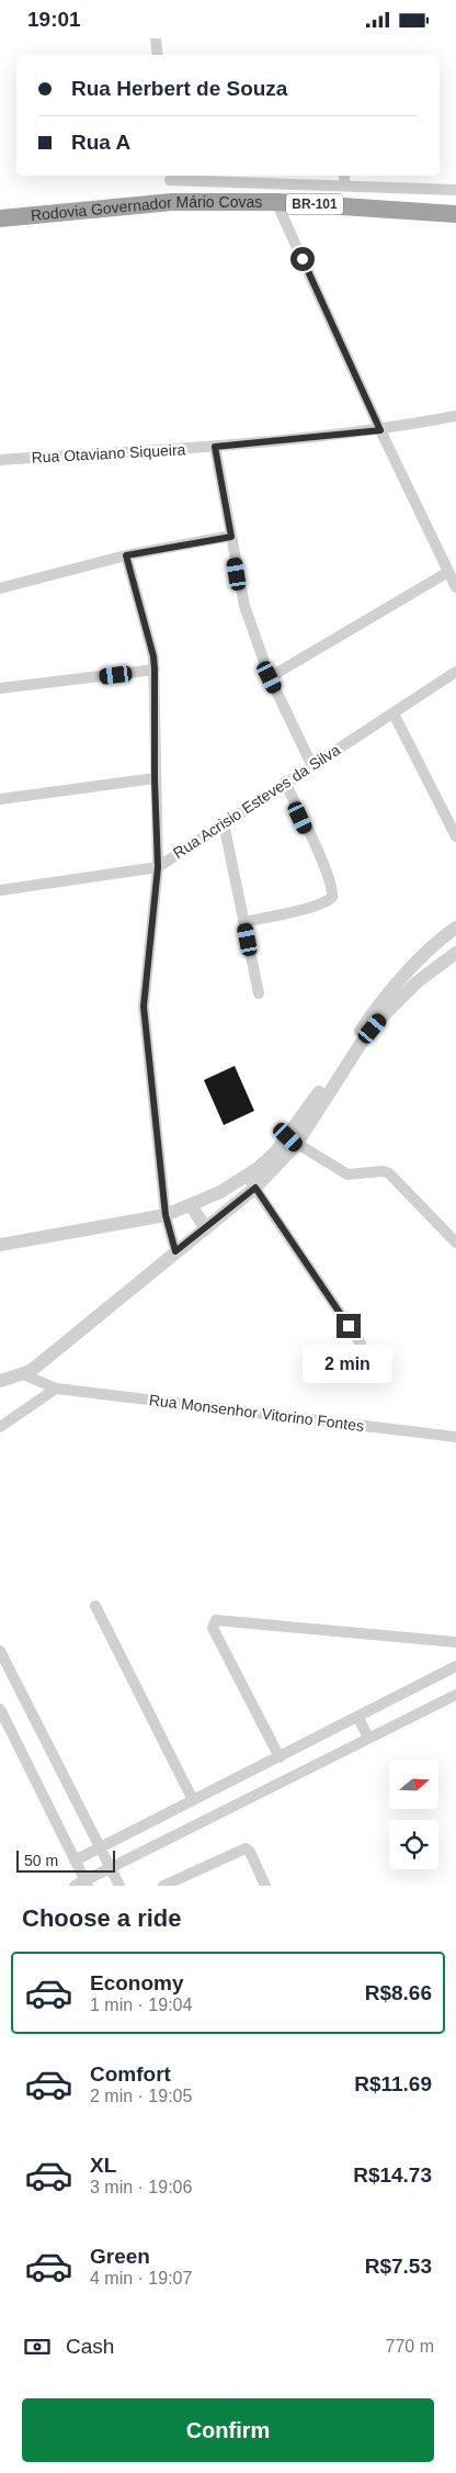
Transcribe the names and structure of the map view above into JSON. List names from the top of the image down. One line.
{"streets":{"highway":["BR-101","Rodovia Governador Mário Covas"],"street":["Rua Otaviano Siqueira","Rua Acrisio Esteves da Silva","Rua Monsenhor Vitorino Fontes"]},"scale_bar":"50 m","north":"right","page":{"status":"19:01","banner":["Rua Herbert de Souza","Rua A"],"bubble":"2 min","scale":"50 m","heading":"Choose a ride","list":[{"name":"Economy","note":"1 min · 19:04","value":"R$8.66"},{"name":"Comfort","note":"2 min · 19:05","value":"R$11.69"},{"name":"XL","note":"3 min · 19:06","value":"R$14.73"},{"name":"Green","note":"4 min · 19:07","value":"R$7.53"}],"pay":["Cash","770 m"],"buttons":"Confirm"}}
